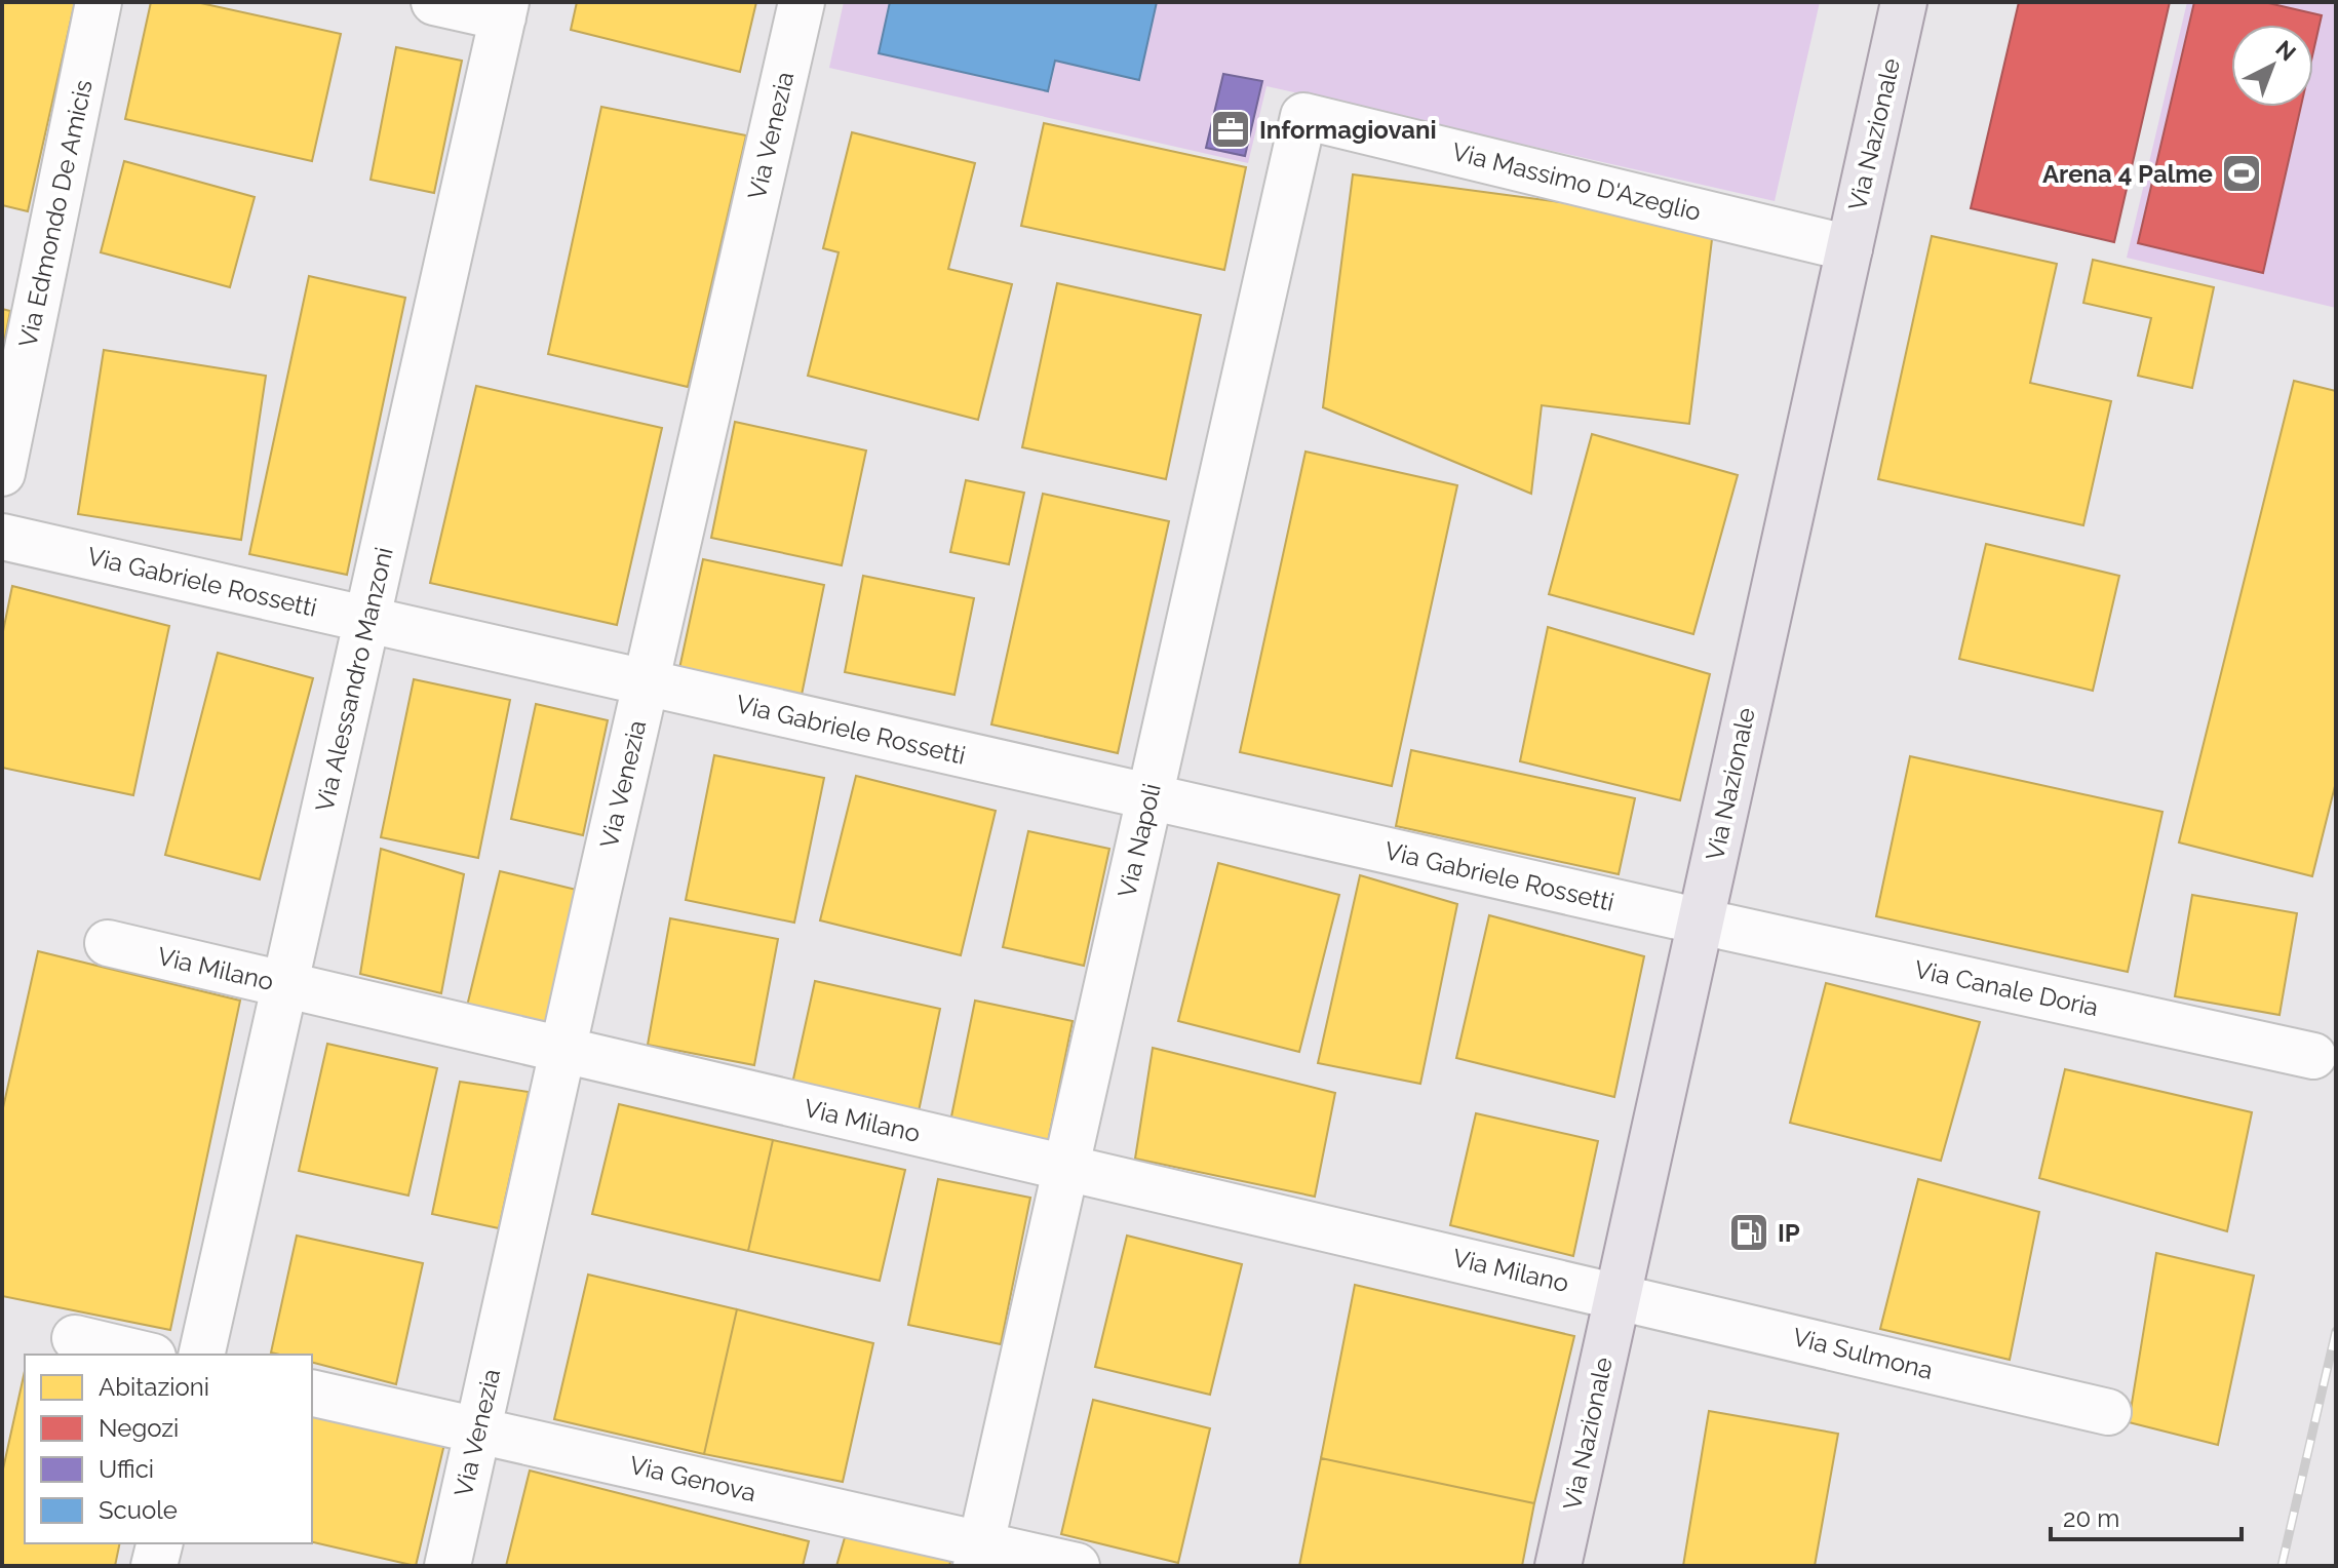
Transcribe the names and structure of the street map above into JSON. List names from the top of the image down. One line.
{"streets":{"main road":["Via Nazionale"],"street":["Via Venezia","Via Massimo D'Azeglio","Via Edmondo De Amicis","Via Gabriele Rossetti","Via Alessandro Manzoni","Via Napoli","Via Milano","Via Canale Doria","Via Sulmona","Via Genova"]},"crossings":[["Via Nazionale","Via Massimo D'Azeglio"],["Via Nazionale","Via Gabriele Rossetti"],["Via Nazionale","Via Milano"],["Via Nazionale","Via Canale Doria"],["Via Nazionale","Via Sulmona"],["Via Venezia","Via Gabriele Rossetti"],["Via Venezia","Via Milano"],["Via Venezia","Via Genova"],["Via Massimo D'Azeglio","Via Napoli"],["Via Gabriele Rossetti","Via Alessandro Manzoni"],["Via Gabriele Rossetti","Via Napoli"],["Via Gabriele Rossetti","Via Canale Doria"],["Via Alessandro Manzoni","Via Milano"],["Via Napoli","Via Milano"],["Via Napoli","Via Genova"],["Via Milano","Via Sulmona"]],"places":{"office":["Informagiovani"],"sports":["Arena 4 Palme"],"fuel station":["IP"]},"legend":["Abitazioni","Negozi","Uffici","Scuole"],"scale_bar":"20 m","north":"top right"}
